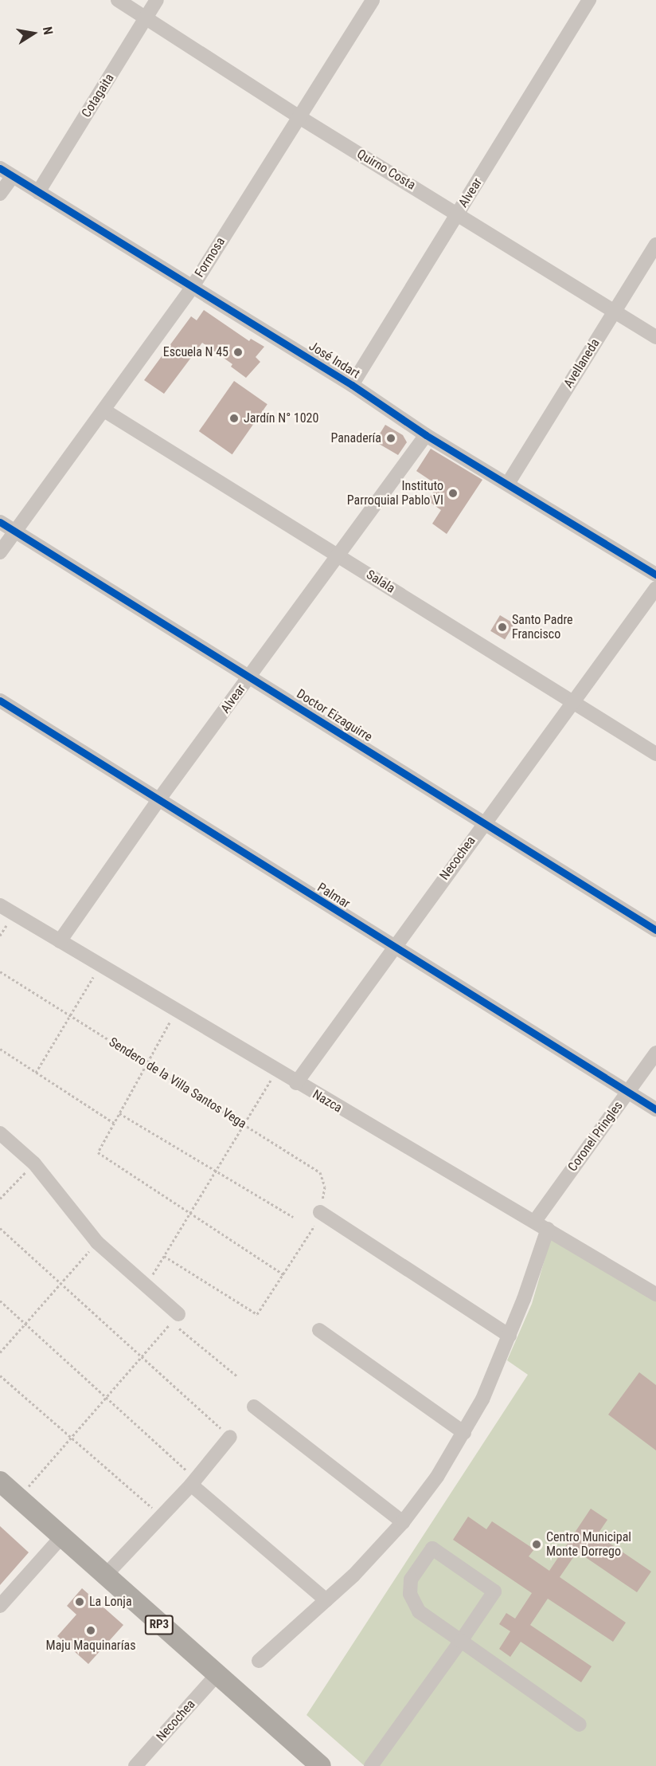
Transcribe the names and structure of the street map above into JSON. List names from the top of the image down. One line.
{"streets":{"highway":["RP3"],"street":["Cotagaita","Quirno Costa","Alvear","Formosa","José Indart","Avellaneda","Salala","Doctor Eizaguirre","Necochea","Palmar","Nazca","Coronel Pringles"],"path":["Sendero de la Villa Santos Vega"]},"crossings":[["Cotagaita","Quirno Costa"],["Cotagaita","José Indart"],["Quirno Costa","Alvear"],["Quirno Costa","Formosa"],["Quirno Costa","Avellaneda"],["Alvear","José Indart"],["Alvear","Salala"],["Alvear","Doctor Eizaguirre"],["Alvear","Palmar"],["Alvear","Nazca"],["Formosa","José Indart"],["Formosa","Salala"],["Formosa","Doctor Eizaguirre"],["José Indart","Avellaneda"],["Salala","Necochea"],["Doctor Eizaguirre","Necochea"],["Necochea","Palmar"],["Necochea","Nazca"],["Necochea","RP3"],["Palmar","Coronel Pringles"],["Nazca","Coronel Pringles"]],"places":["Escuela N 45","Jardín N° 1020","Panadería","Instituto Parroquial Pablo VI","Santo Padre Francisco","Centro Municipal Monte Dorrego","La Lonja","Maju Maquinarías"],"north":"right"}
